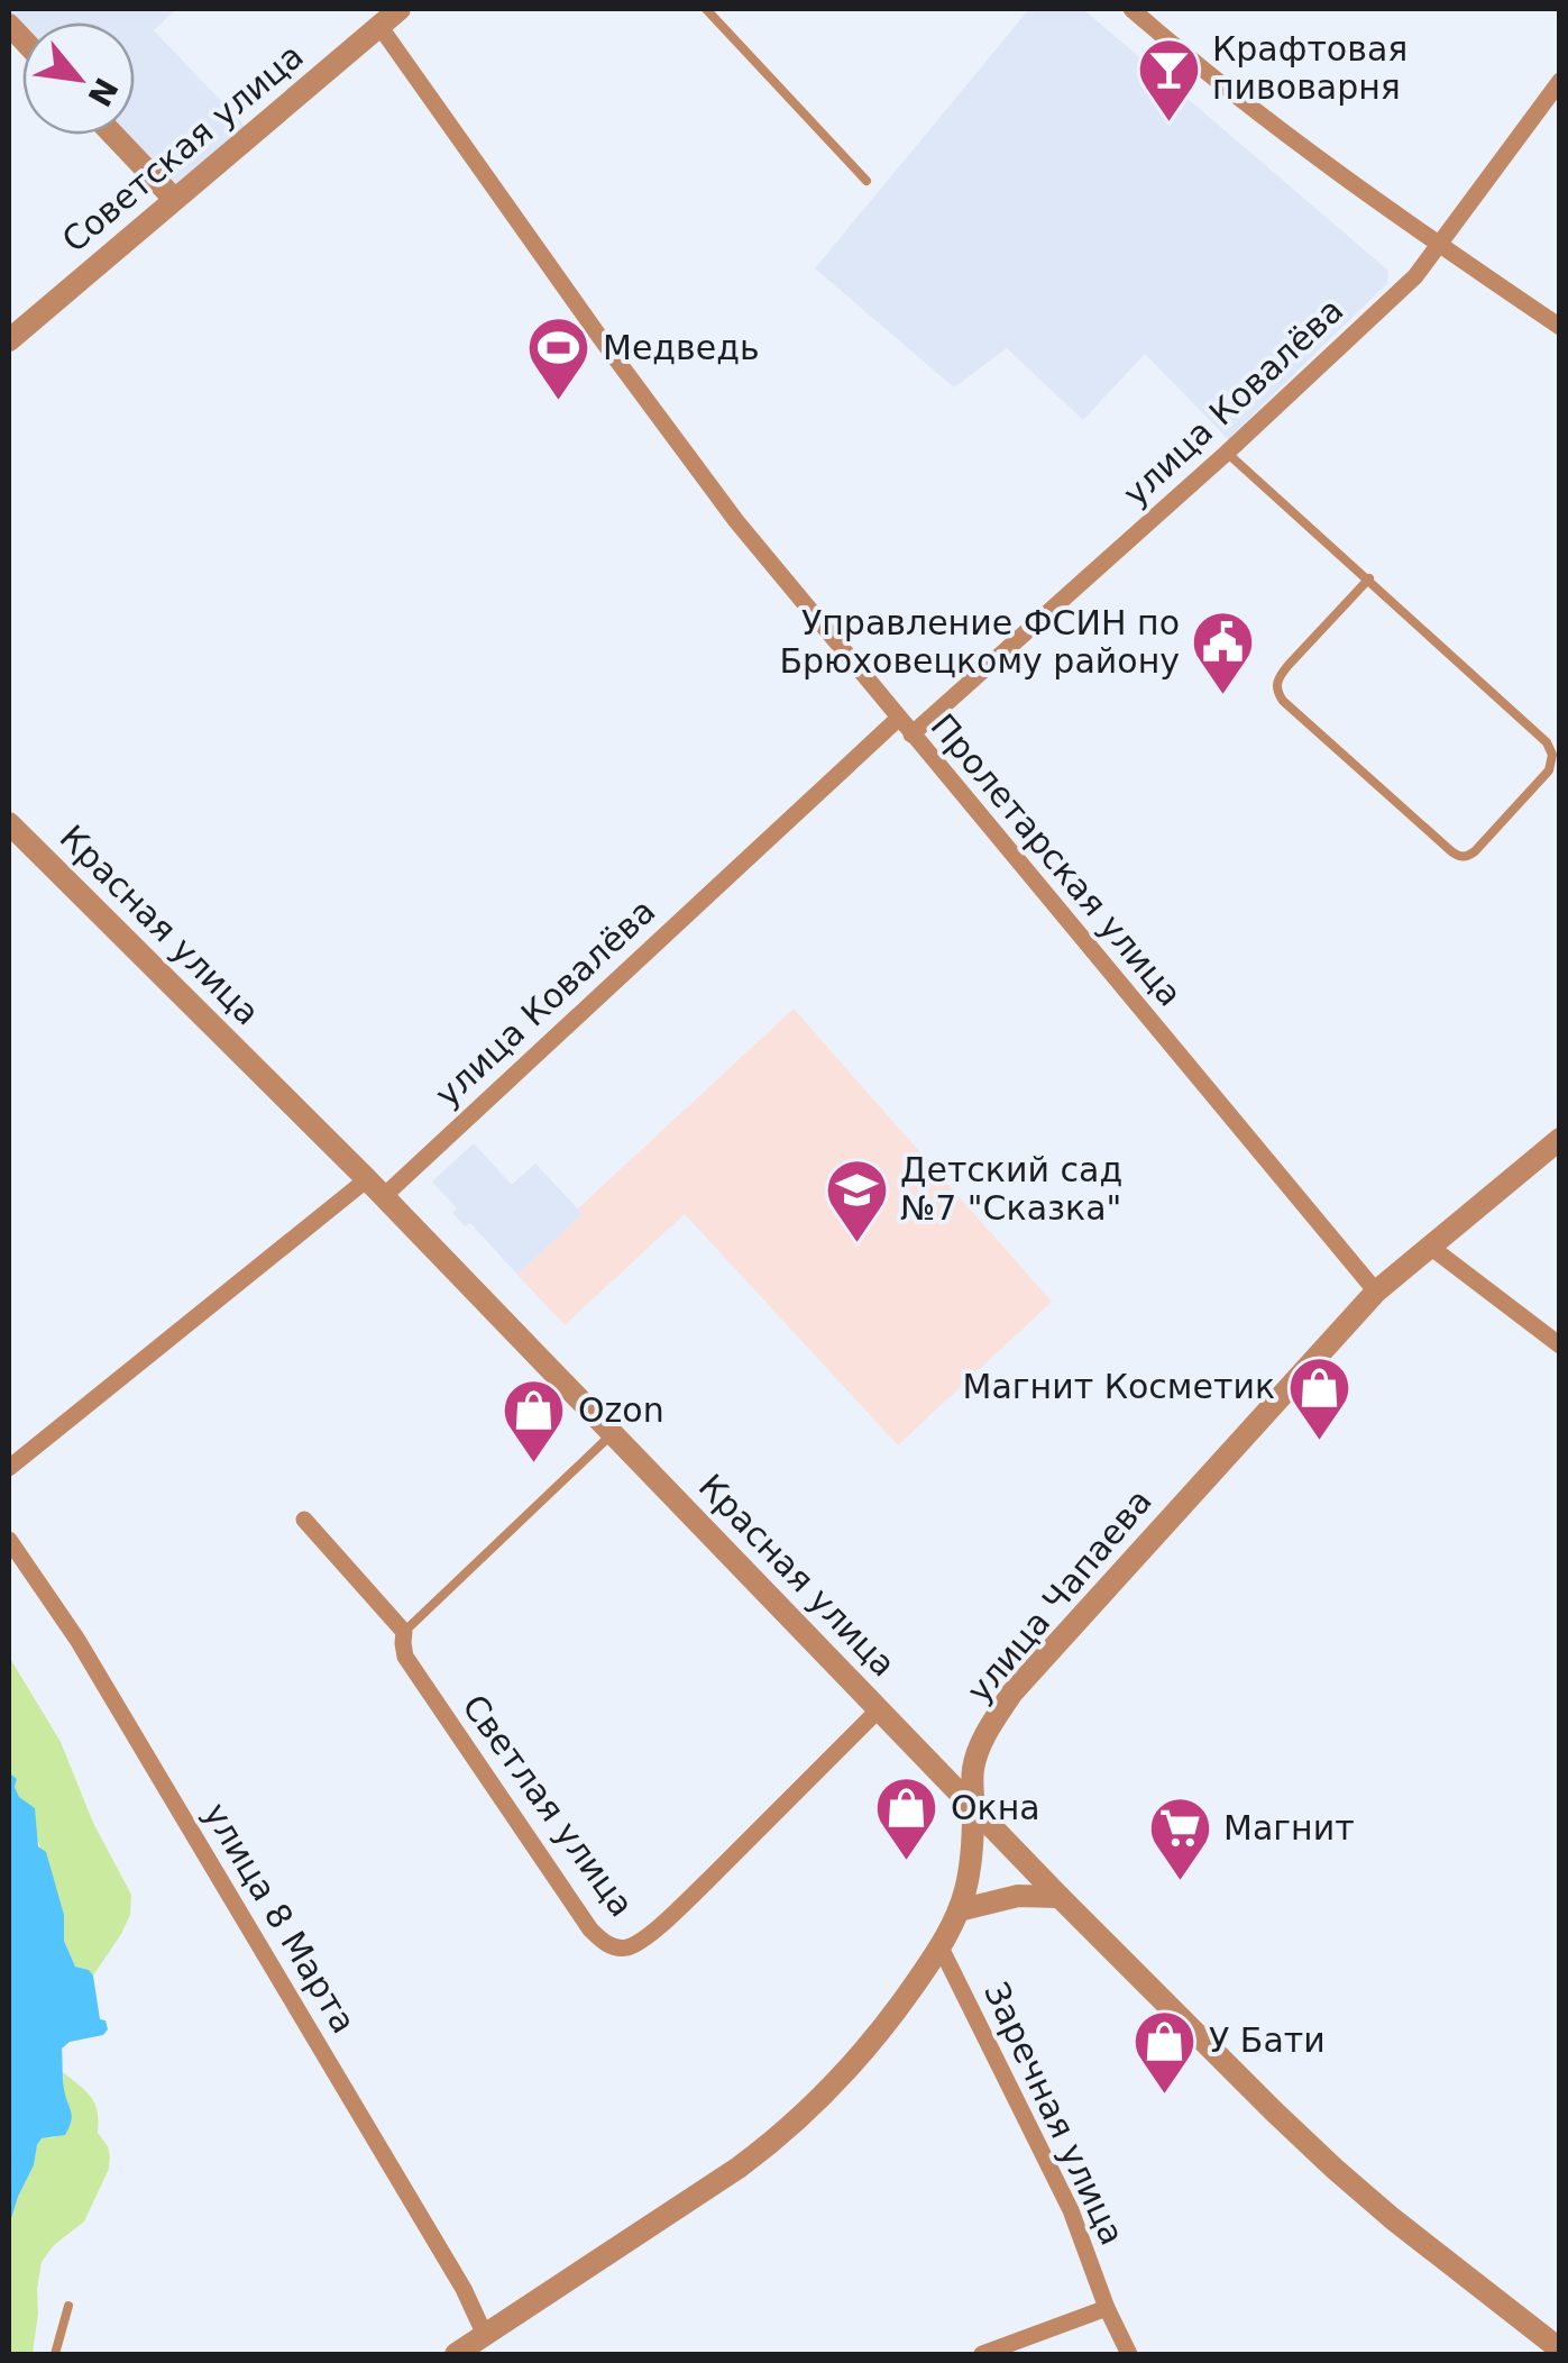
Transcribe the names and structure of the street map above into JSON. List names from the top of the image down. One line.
{"streets":{"street":["Советская улица","улица Ковалёва","Пролетарская улица","Красная улица","улица Чапаева","Светлая улица","улица 8 Марта","Заречная улица"]},"crossings":[["Советская улица","Пролетарская улица"],["улица Ковалёва","Пролетарская улица"],["улица Ковалёва","Красная улица"],["Пролетарская улица","улица Чапаева"],["Красная улица","улица Чапаева"],["Красная улица","Светлая улица"],["улица Чапаева","улица 8 Марта"],["улица Чапаева","Заречная улица"]],"places":{"bar":["Крафтовая пивоварня"],"sports":["Медведь"],"public building":["Управление ФСИН по Брюховецкому району"],"school or university":["Детский сад №7 \"Сказка\""],"shop":["Магнит Косметик","Ozon","Окна","У Бати"],"supermarket":["Магнит"]},"north":"bottom right"}
